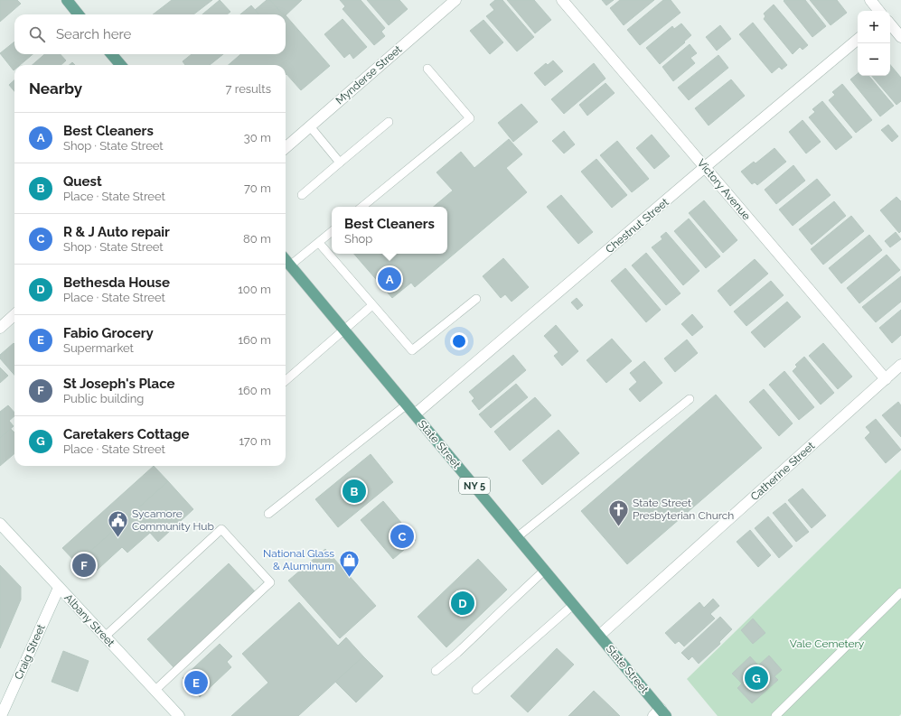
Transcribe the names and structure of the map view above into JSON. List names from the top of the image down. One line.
{"streets":{"main road":["State Street","NY 5"],"street":["Mynderse Street","Victory Avenue","Chestnut Street","Catherine Street","Albany Street","Craig Street"]},"crossings":[["Victory Avenue","Chestnut Street"],["Victory Avenue","Catherine Street"],["Chestnut Street","State Street"],["State Street","Catherine Street"],["Albany Street","Craig Street"]],"parks":["Vale Cemetery"],"places":{"church":["State Street Presbyterian Church"],"public building":["Sycamore Community Hub"],"shop":["National Glass & Aluminum"]},"page":{"map_buttons":["+","−"],"search":"Search here","heading":["Nearby","7 results"],"list":[{"mark":"A","name":"Best Cleaners","note":"Shop · State Street","value":"30 m"},{"mark":"B","name":"Quest","note":"Place · State Street","value":"70 m"},{"mark":"C","name":"R & J Auto repair","note":"Shop · State Street","value":"80 m"},{"mark":"D","name":"Bethesda House","note":"Place · State Street","value":"100 m"},{"mark":"E","name":"Fabio Grocery","note":"Supermarket","value":"160 m"},{"mark":"F","name":"St Joseph's Place","note":"Public building","value":"160 m"},{"mark":"G","name":"Caretakers Cottage","note":"Place · State Street","value":"170 m"}],"popup":["Best Cleaners","Shop"],"pins":["A","B","C","F","D","G","E"]}}
